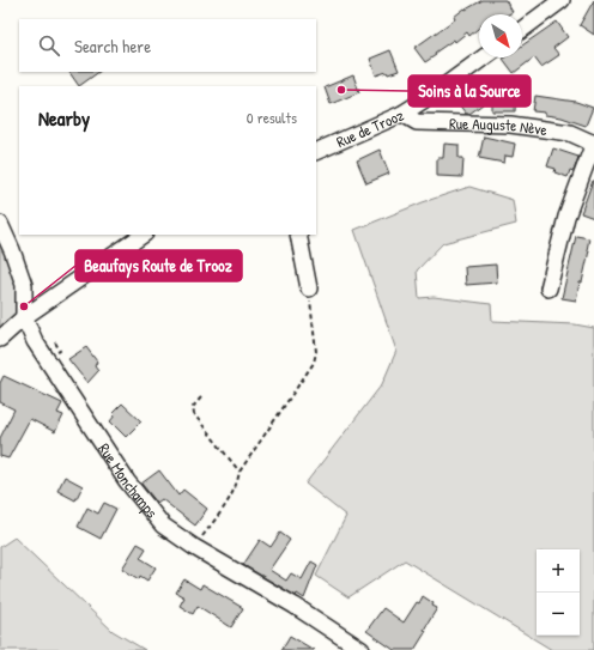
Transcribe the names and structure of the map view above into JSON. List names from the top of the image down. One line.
{"streets":{"street":["Rue de Trooz","Rue Auguste Nève","Rue Monchamps"]},"crossings":[["Rue de Trooz","Rue Auguste Nève"]],"places":["Soins à la Source","Beaufays Route de Trooz"],"north":"bottom right","page":{"search":"Search here","heading":["Nearby","0 results"],"map_buttons":["+","−"]}}
